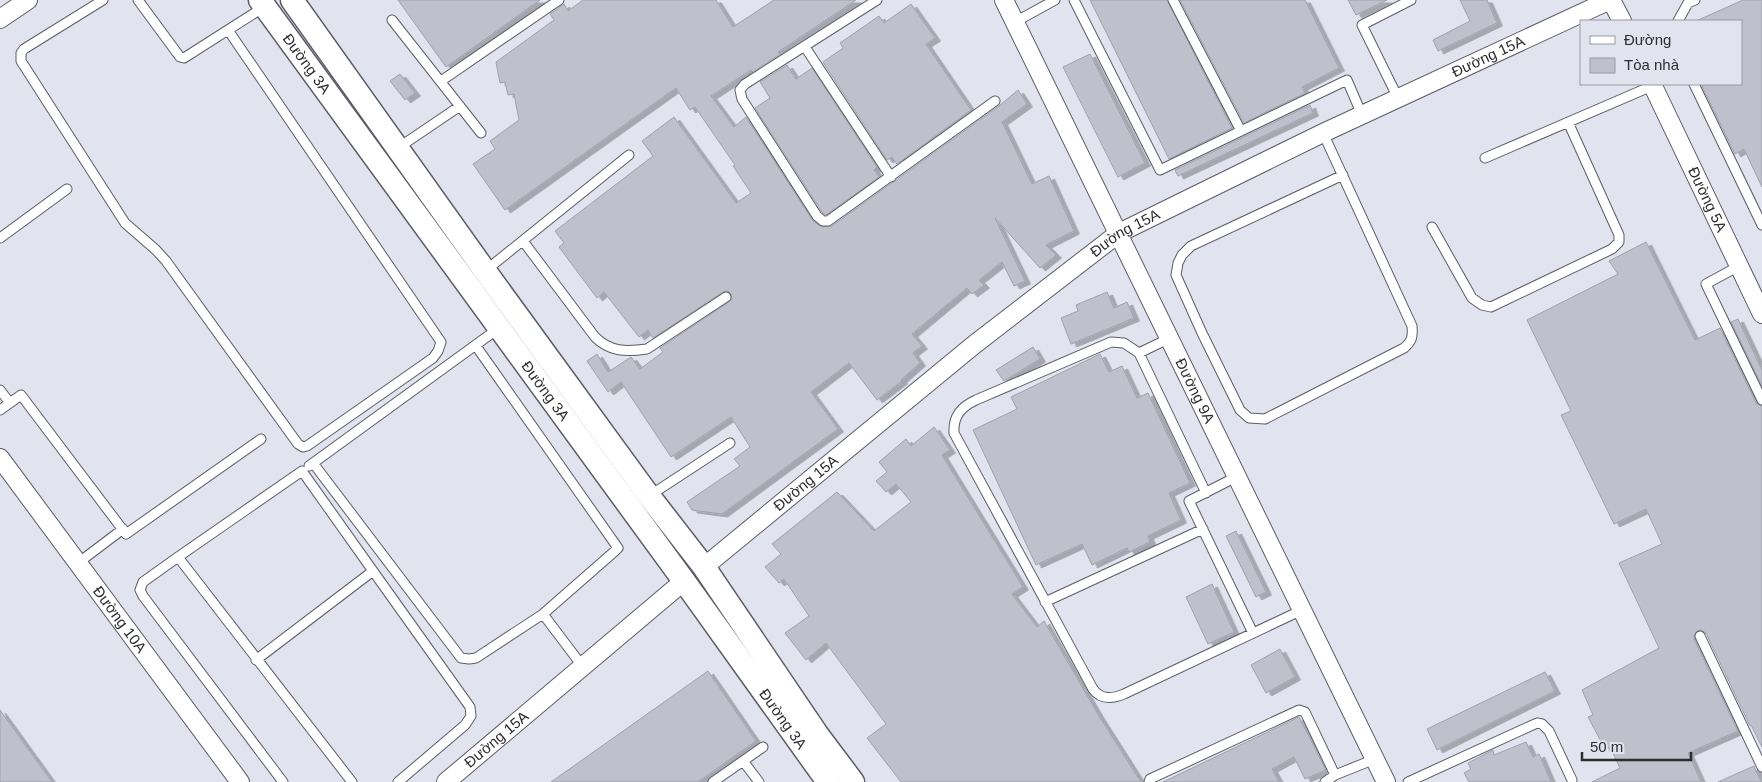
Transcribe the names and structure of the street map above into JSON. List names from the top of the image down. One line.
{"streets":{"street":["Đường 15A","Đường 3A","Đường 5A","Đường 9A","Đường 10A"]},"crossings":[["Đường 15A","Đường 3A"],["Đường 15A","Đường 9A"]],"legend":["Đường","Tòa nhà"],"scale_bar":"50 m"}
